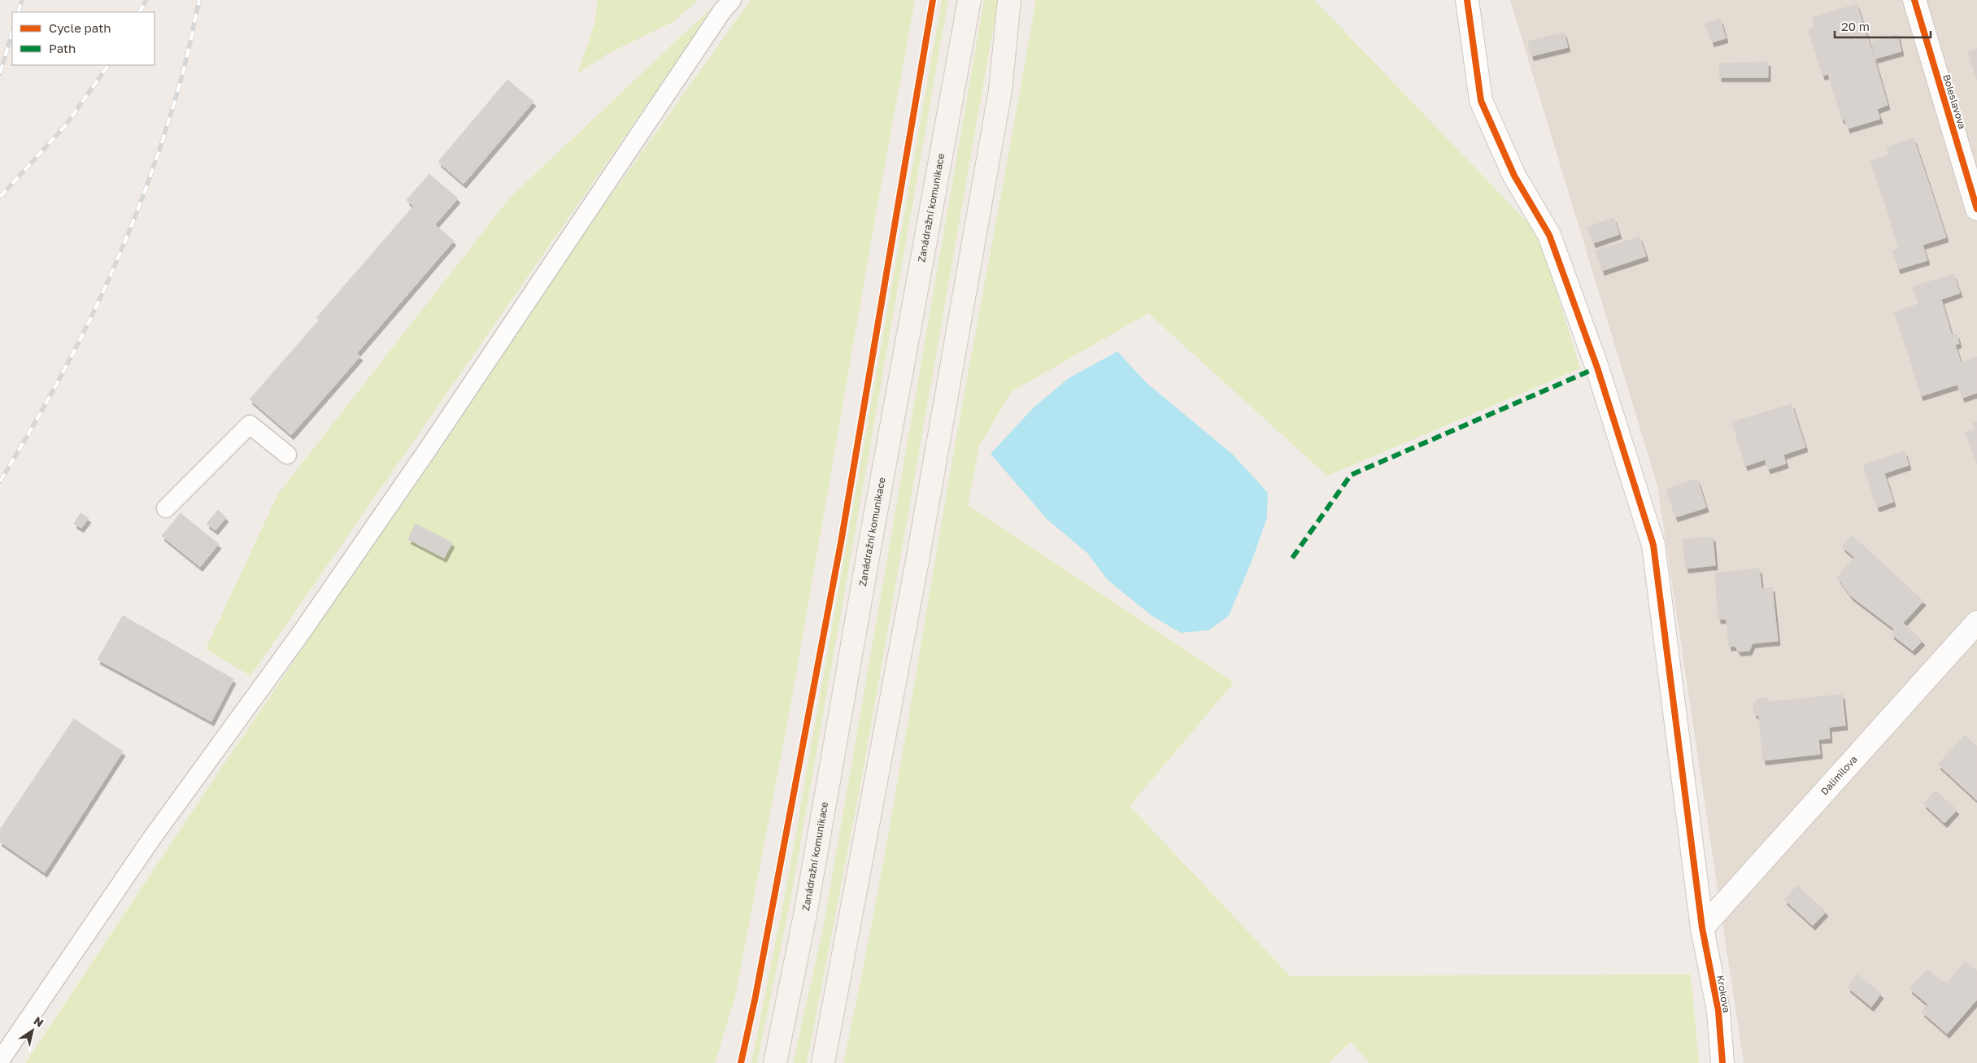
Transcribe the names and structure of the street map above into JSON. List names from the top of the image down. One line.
{"streets":{"main road":["Zanádražní komunikace"],"street":["Boleslavova","Dalimilova","Krokova"]},"crossings":[["Dalimilova","Krokova"]],"legend":["Cycle path","Path"],"scale_bar":"20 m","north":"top right"}
